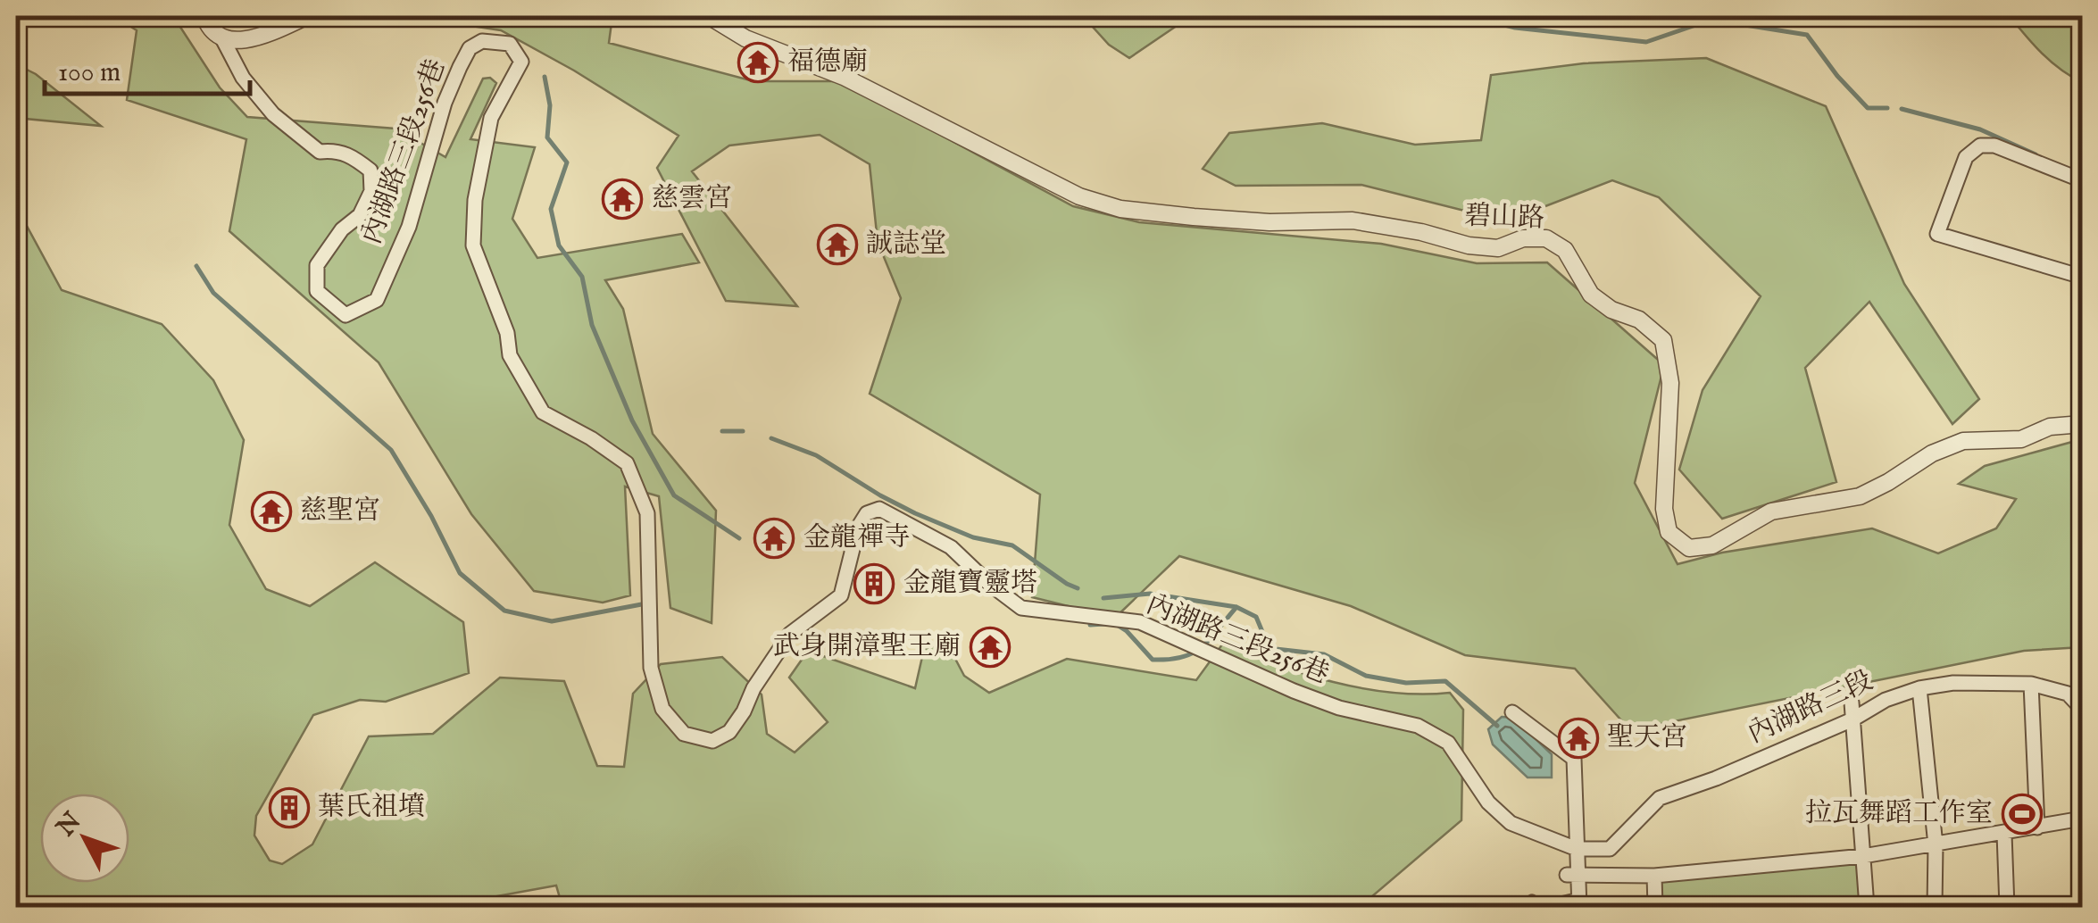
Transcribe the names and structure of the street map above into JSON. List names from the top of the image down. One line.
{"streets":{"street":["內湖路三段256巷","碧山路","內湖路三段"]},"places":{"temple":["福德廟","慈雲宮","誠誌堂","慈聖宮","金龍禪寺","武身開漳聖王廟","聖天宮"],"building":["金龍寶靈塔","葉氏祖墳"],"sports":["拉瓦舞蹈工作室"]},"scale_bar":"100 m","north":"top left"}
